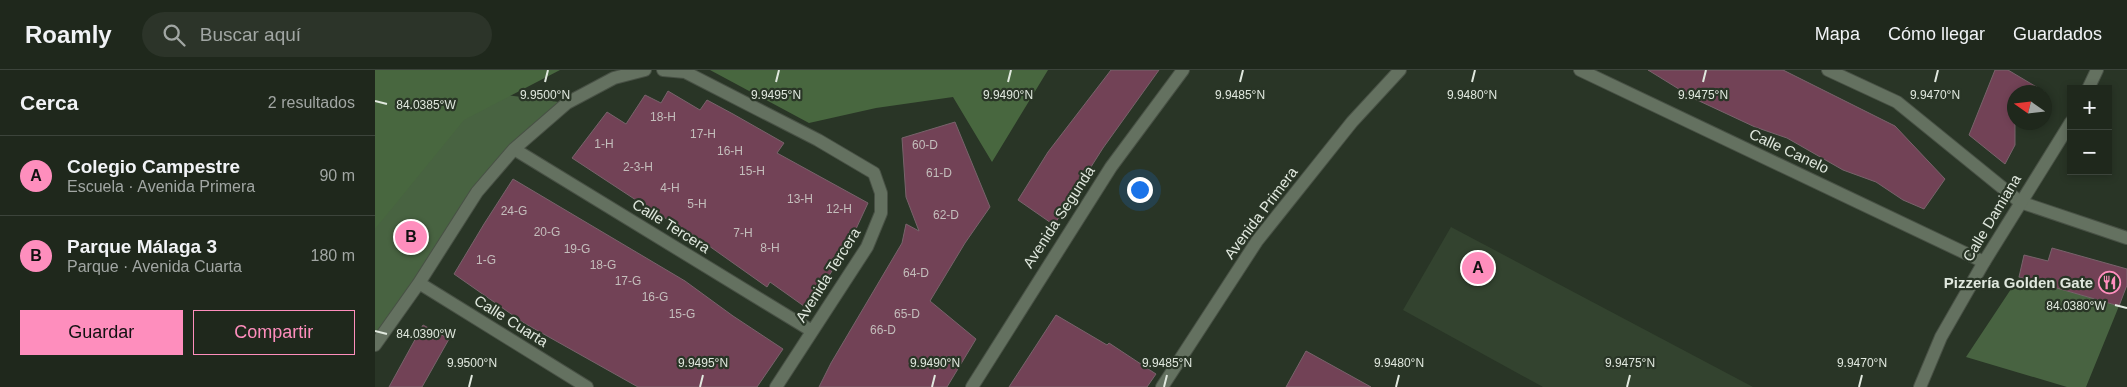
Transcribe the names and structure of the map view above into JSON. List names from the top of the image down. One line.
{"streets":{"street":["Calle Canelo","Avenida Primera","Avenida Segunda","Calle Damiana","Calle Tercera","Avenida Tercera","Calle Cuarta"]},"crossings":[["Calle Canelo","Calle Damiana"],["Calle Tercera","Avenida Tercera"]],"places":{"restaurant":["Pizzería Golden Gate"]},"house_numbers":["18-H","17-H","1-H","60-D","16-H","2-3-H","15-H","61-D","4-H","13-H","5-H","12-H","24-G","62-D","20-G","7-H","8-H","19-G","1-G","18-G","64-D","17-G","16-G","15-G","65-D","66-D"],"north":"left","page":{"header":"Roamly","search":"Buscar aquí","nav":["Mapa","Cómo llegar","Guardados"],"heading":["Cerca","2 resultados"],"map_buttons":["+","−"],"list":[{"mark":"A","name":"Colegio Campestre","note":"Escuela · Avenida Primera","value":"90 m"},{"mark":"B","name":"Parque Málaga 3","note":"Parque · Avenida Cuarta","value":"180 m"}],"pins":["B","A"],"buttons":["Guardar","Compartir"]},"coordinates":["9.9500°N","9.9495°N","9.9490°N","9.9485°N","9.9480°N","9.9475°N","9.9470°N","84.0385°W","84.0380°W","84.0390°W"]}
